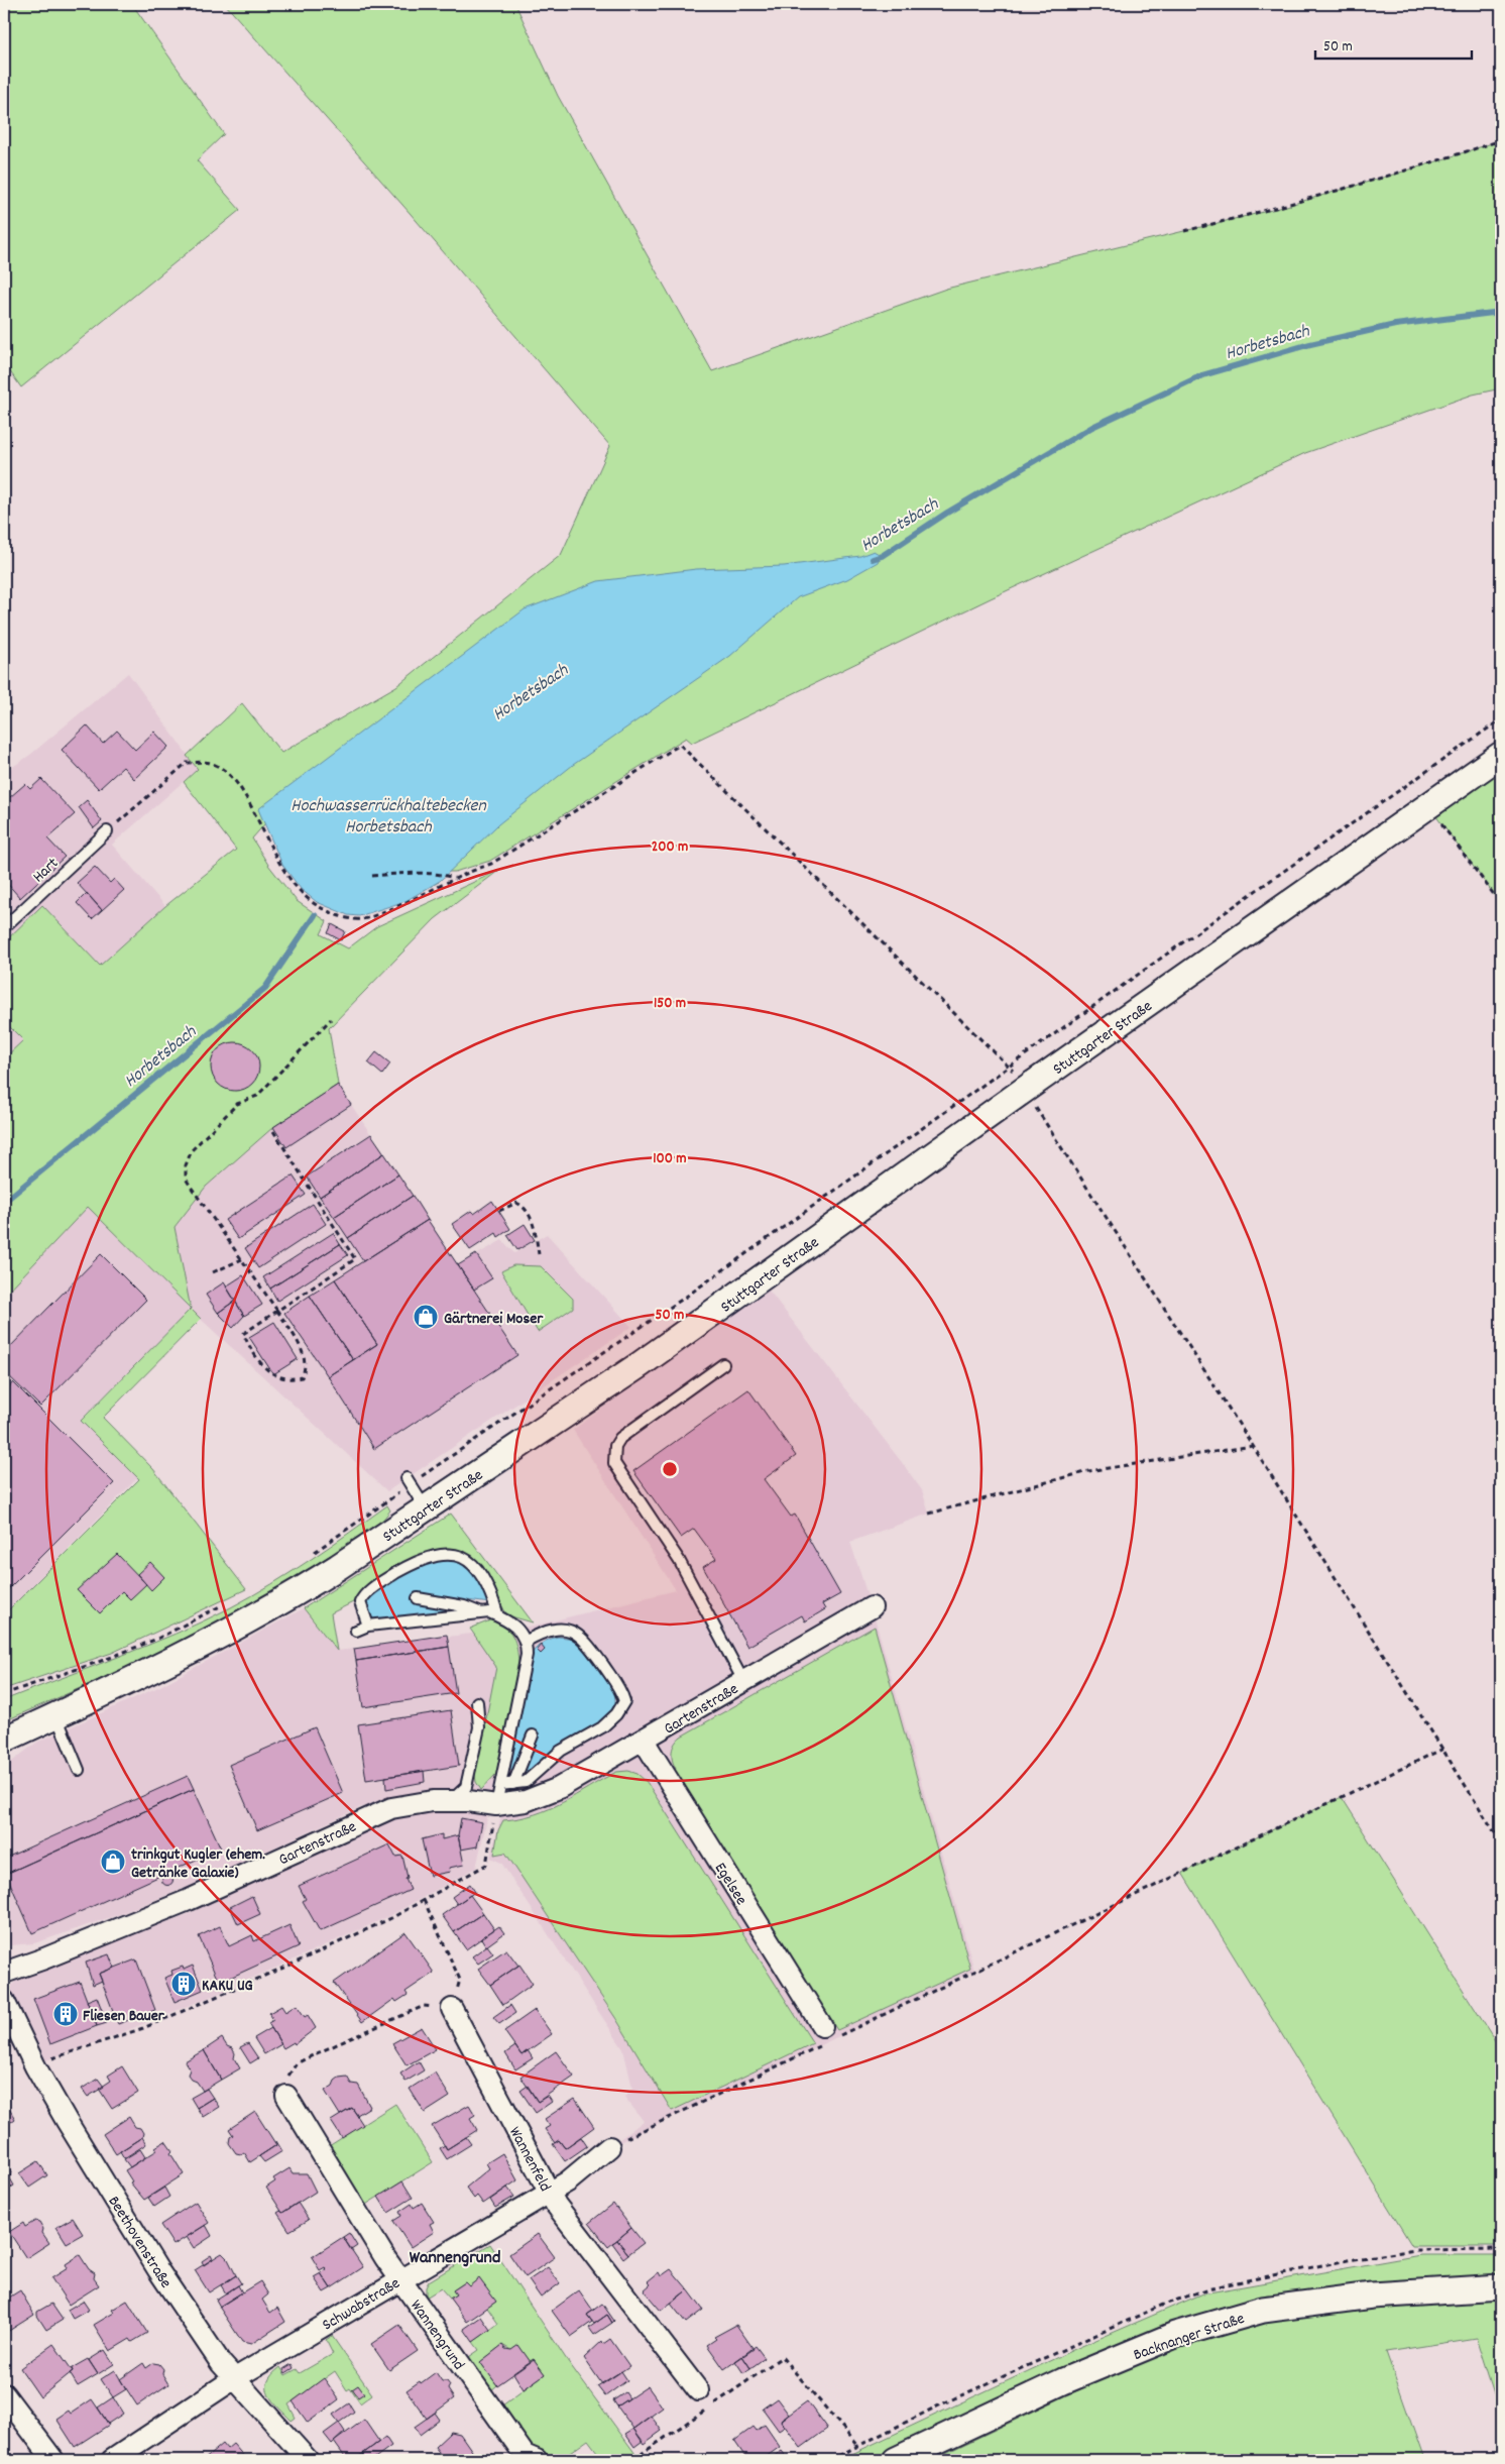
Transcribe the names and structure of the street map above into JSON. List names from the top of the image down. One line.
{"streets":{"street":["Stuttgarter Straße","Gartenstraße","Egelsee","Wannenfeld","Beethovenstraße","Schwabstraße","Wannengrund","Backnanger Straße"],"lane":["Hart"]},"crossings":[["Gartenstraße","Egelsee"],["Wannenfeld","Schwabstraße"],["Beethovenstraße","Schwabstraße"],["Schwabstraße","Wannengrund"]],"districts":["Wannengrund"],"water":["Horbetsbach","Hochwasserrückhaltebecken Horbetsbach"],"places":{"shop":["Gärtnerei Moser","trinkgut Kugler (ehem. Getränke Galaxie)"],"building":["KAKU UG","Fliesen Bauer"]},"scale_bar":"50 m","rings":["200 m","150 m","100 m","50 m"]}
